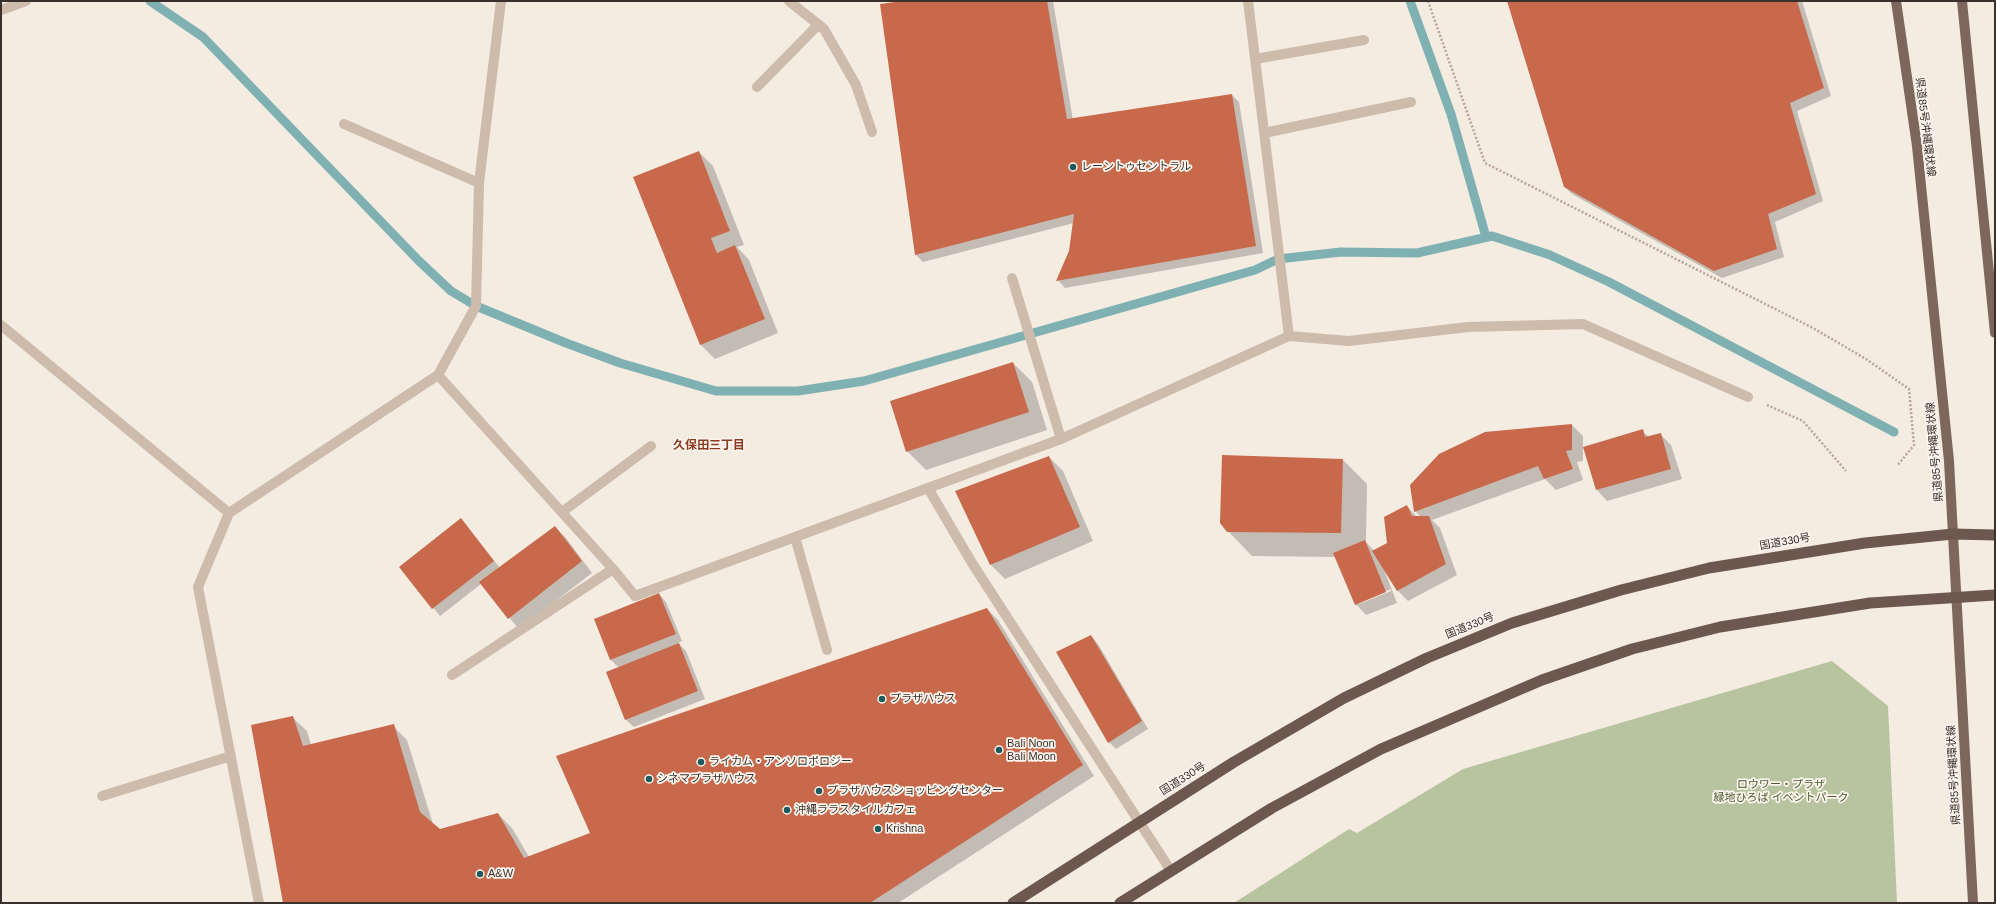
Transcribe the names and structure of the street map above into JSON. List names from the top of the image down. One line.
{"streets":{"highway":["国道330号"],"main road":["県道85号沖縄環状線"]},"crossings":[["県道85号沖縄環状線","国道330号"]],"districts":["久保田三丁目"],"parks":["ロウワー・プラザ 緑地ひろば イベントパーク"],"places":["レーントゥセントラル","プラザハウス","Bali Noon Bali Moon","ライカム・アンソロポロジー","シネマプラザハウス","プラザハウスショッピングセンター","沖縄ララスタイルカフェ","Krishna","A&W"]}
